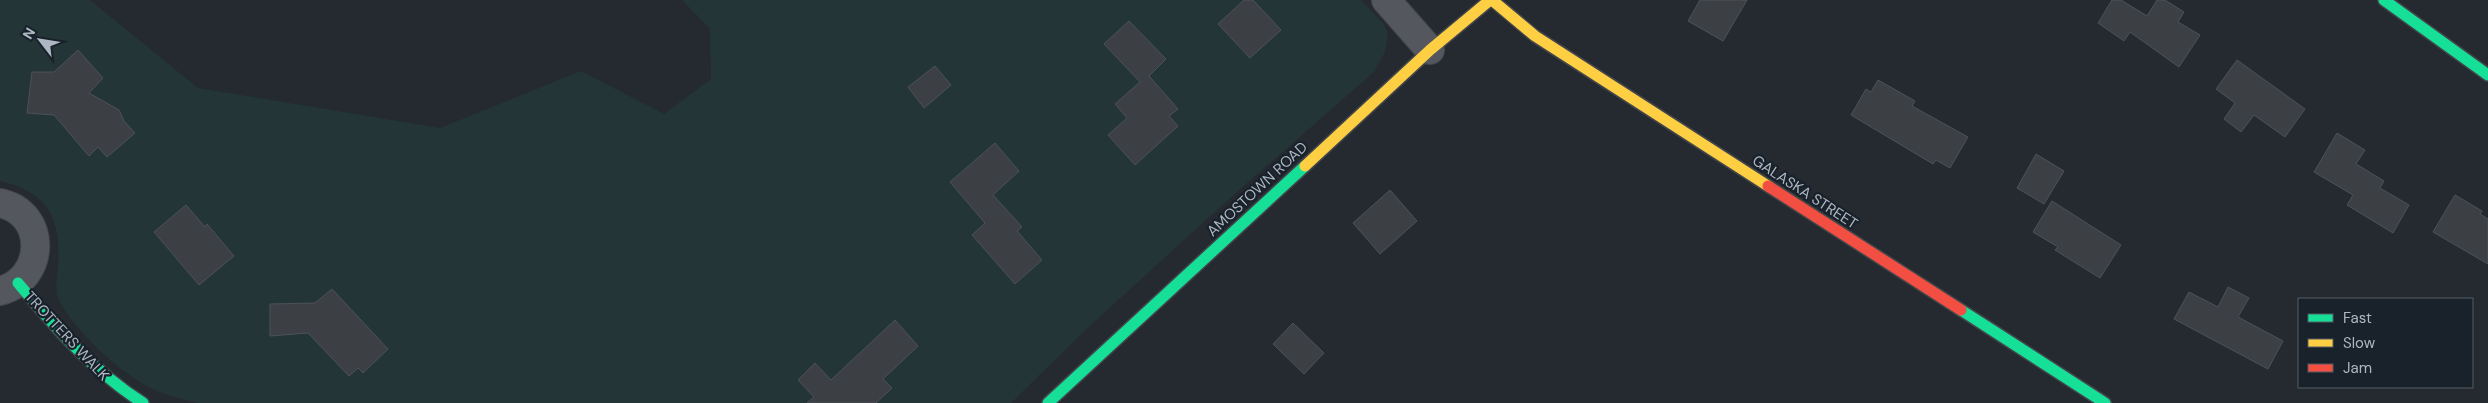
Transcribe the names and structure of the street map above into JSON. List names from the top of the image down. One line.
{"streets":{"street":["AMOSTOWN ROAD","GALASKA STREET","TROTTERS WALK"]},"crossings":[["AMOSTOWN ROAD","GALASKA STREET"]],"legend":["Fast","Slow","Jam"],"north":"top left"}
